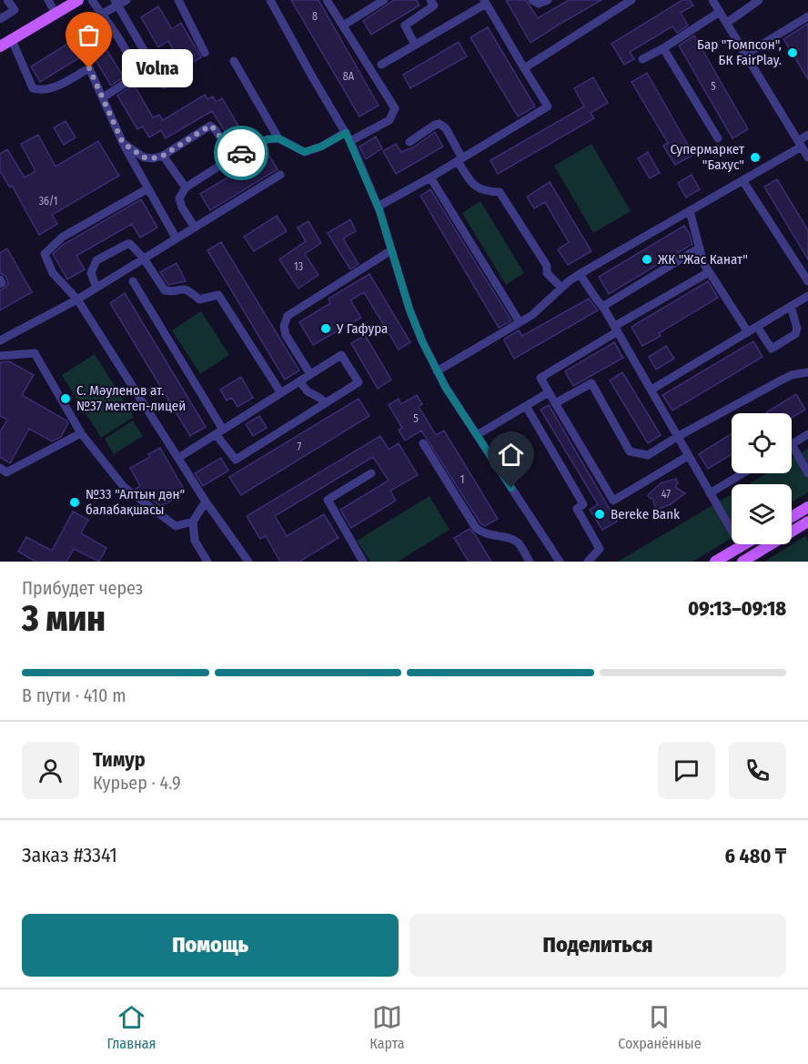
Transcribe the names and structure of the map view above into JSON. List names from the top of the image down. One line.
{"places":["Бар \"Томпсон\", БК FairPlay.","Volna","Супермаркет \"Бахус\"","ЖК \"Жас Канат\"","У Гафура","С. Мәуленов ат. №37 мектеп-лицей","№33 \"Алтын дән\" балабақшасы","Bereke Bank"],"house_numbers":["8","8А","5","36/1","13","5","7","1","47"],"page":{"bubble":"Volna","heading":["3 мин","Прибудет через","09:13–09:18"],"panel":["Тимур","Курьер · 4.9","Заказ #3341","6 480 ₸"],"bar":"В пути · 410 m","buttons":["Помощь","Поделиться"],"tabs":["Главная","Карта","Сохранённые"]}}
